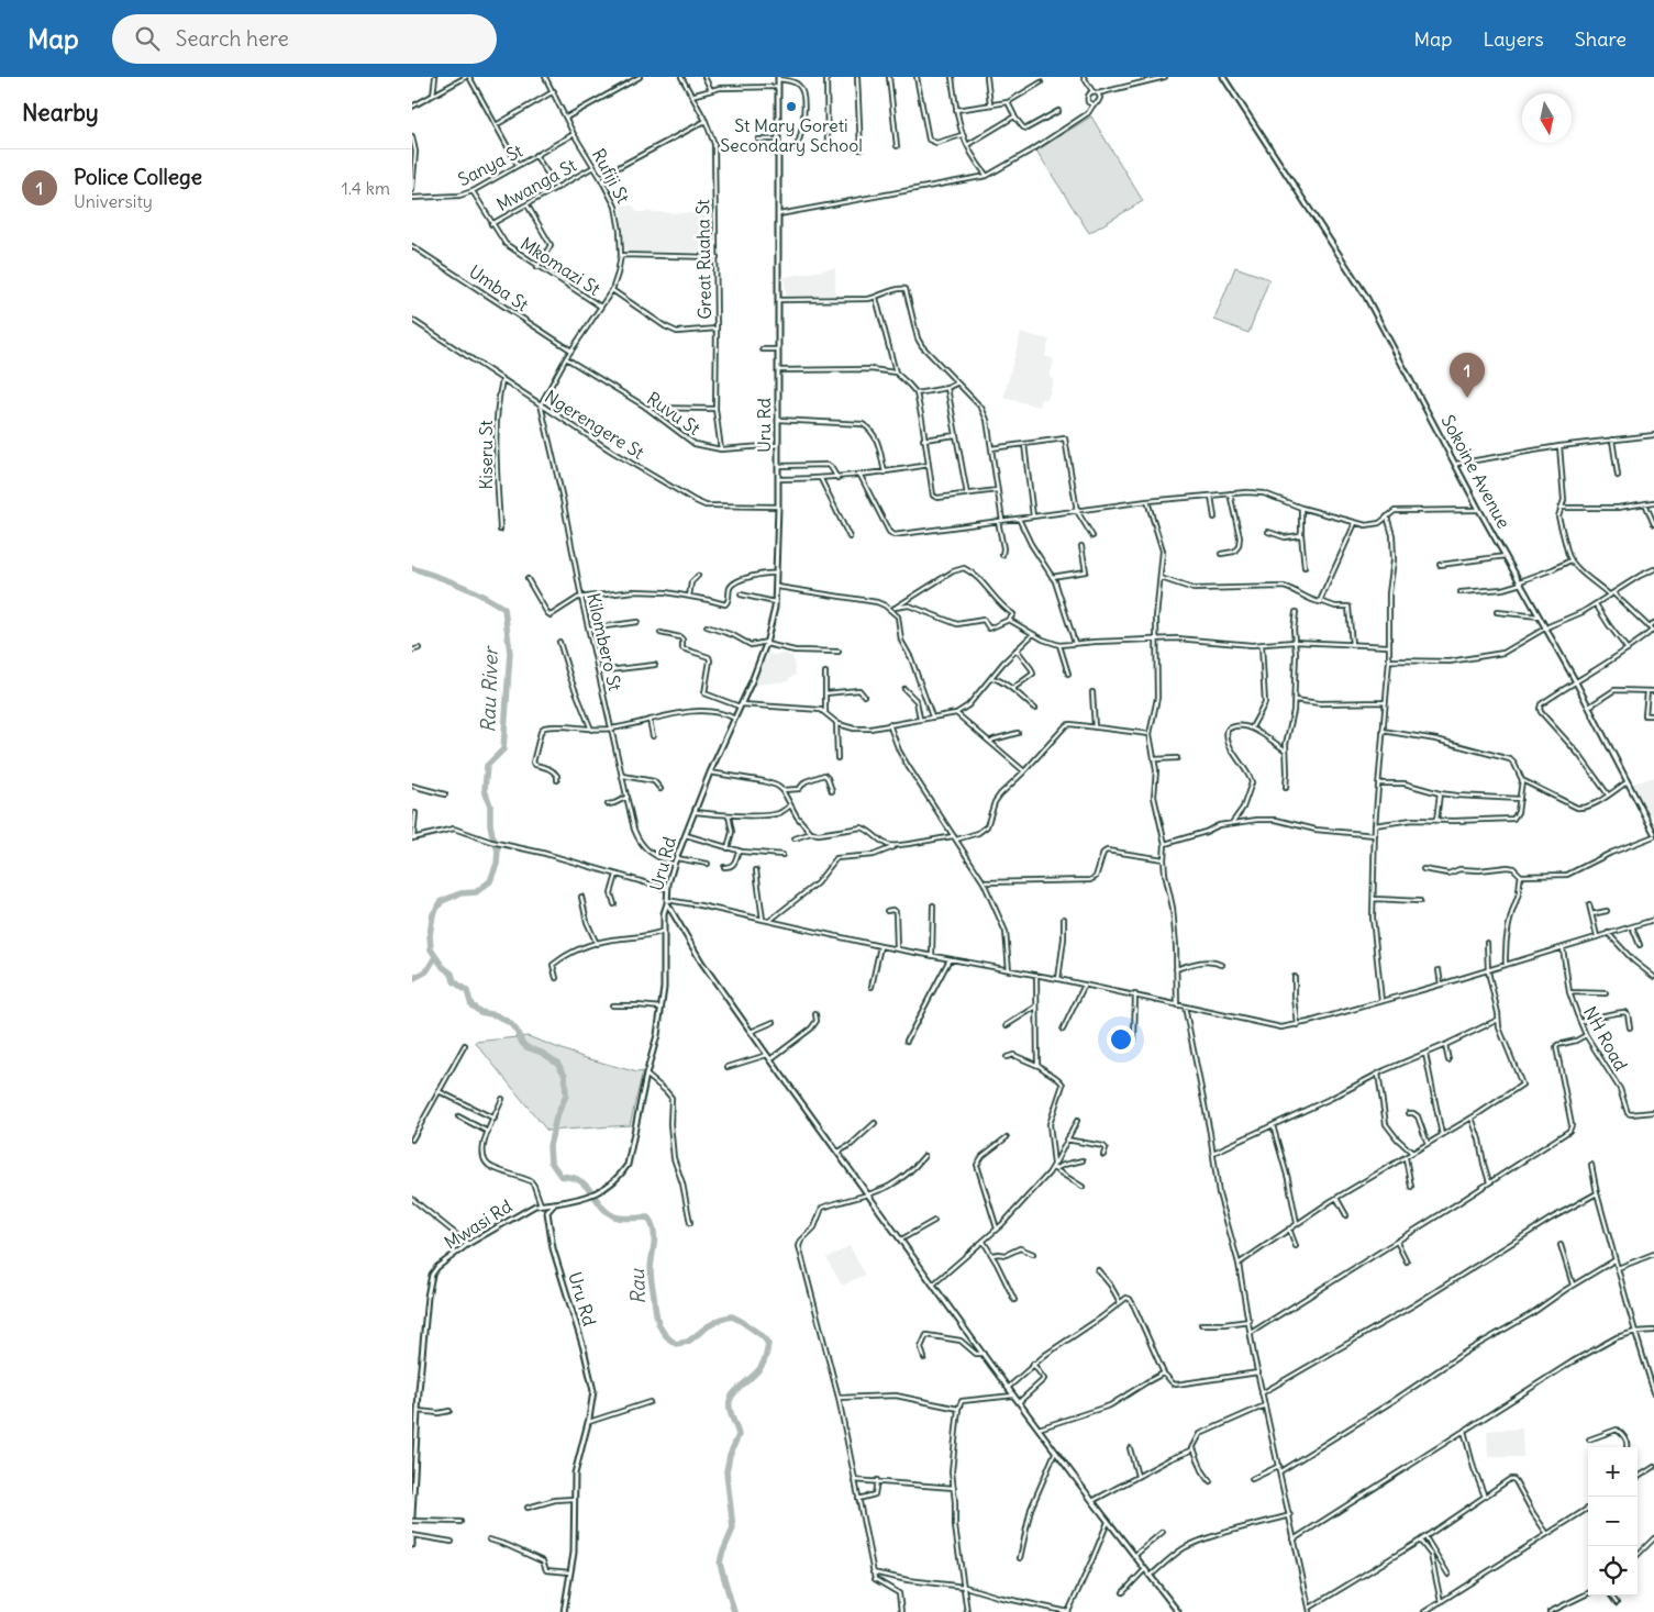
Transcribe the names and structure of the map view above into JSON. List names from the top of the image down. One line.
{"streets":{"street":["Sanya St","Rufiji St","Mwanga St","Great Ruaha St","Mkomazi St","Umba St","Ruvu St","Ngerengere St","Uru Rd","Kiseru St","Sokoine Avenue","Kilombero St","NH Road","Mwasi Rd"]},"crossings":[["Sanya St","Rufiji St"],["Sanya St","Mkomazi St"],["Rufiji St","Mwanga St"],["Rufiji St","Mkomazi St"],["Rufiji St","Umba St"],["Rufiji St","Ruvu St"],["Rufiji St","Ngerengere St"],["Rufiji St","Kilombero St"],["Mwanga St","Mkomazi St"],["Great Ruaha St","Ruvu St"],["Ruvu St","Uru Rd"],["Ngerengere St","Uru Rd"],["Ngerengere St","Kiseru St"],["Ngerengere St","Kilombero St"],["Uru Rd","Kilombero St"],["Uru Rd","Mwasi Rd"]],"water":["Rau River","Rau"],"places":["St Mary Goreti Secondary School"],"north":"bottom","page":{"header":"Map","search":"Search here","nav":["Map","Layers","Share"],"heading":"Nearby","list":[{"mark":"1","name":"Police College","note":"University","value":"1.4 km"}],"pins":"1","map_buttons":["+","−"]}}
